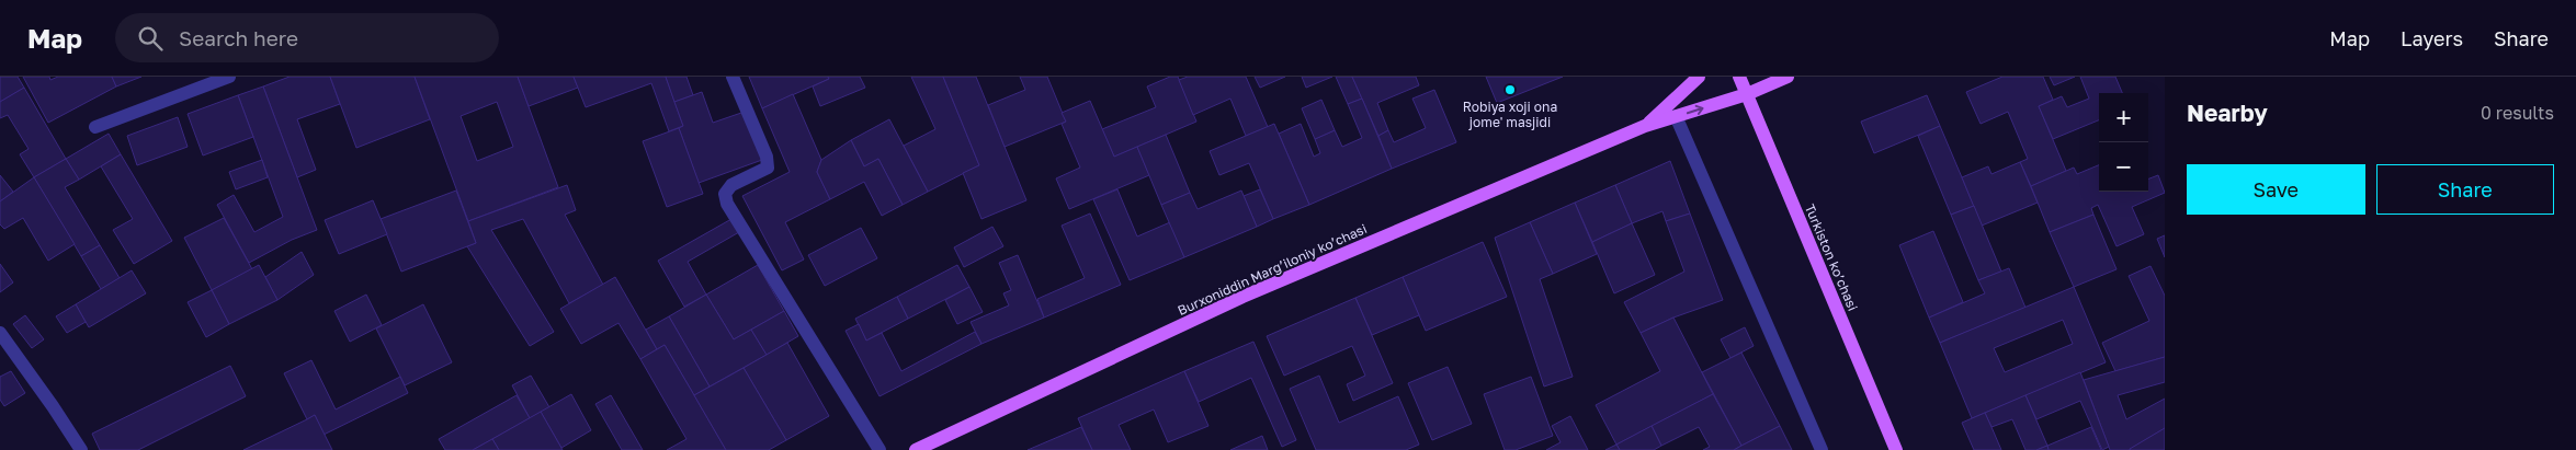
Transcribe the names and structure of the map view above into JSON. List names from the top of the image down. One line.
{"streets":{"main road":["Turkiston ko’chasi","Burxoniddin Marg’iloniy ko’chasi"]},"crossings":[["Turkiston ko’chasi","Burxoniddin Marg’iloniy ko’chasi"]],"places":["Robiya xoji ona jome' masjidi"],"page":{"header":"Map","search":"Search here","nav":["Map","Layers","Share"],"heading":["Nearby","0 results"],"map_buttons":["+","−"],"buttons":["Save","Share"]}}
